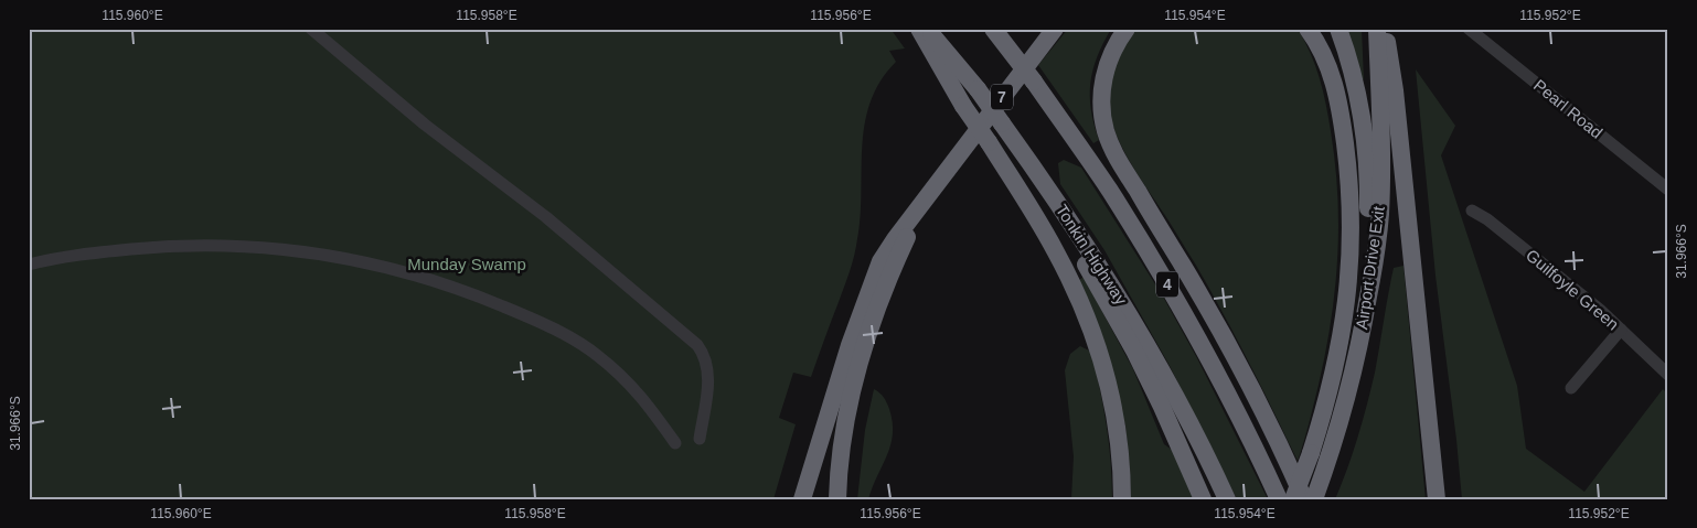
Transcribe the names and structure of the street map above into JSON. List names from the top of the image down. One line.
{"streets":{"highway":["7","Tonkin Highway","Airport Drive Exit","4"],"street":["Pearl Road","Guilfoyle Green"]},"parks":["Munday Swamp"],"coordinates":["115.960°E","115.958°E","115.956°E","115.954°E","115.952°E","31.966°S"]}
